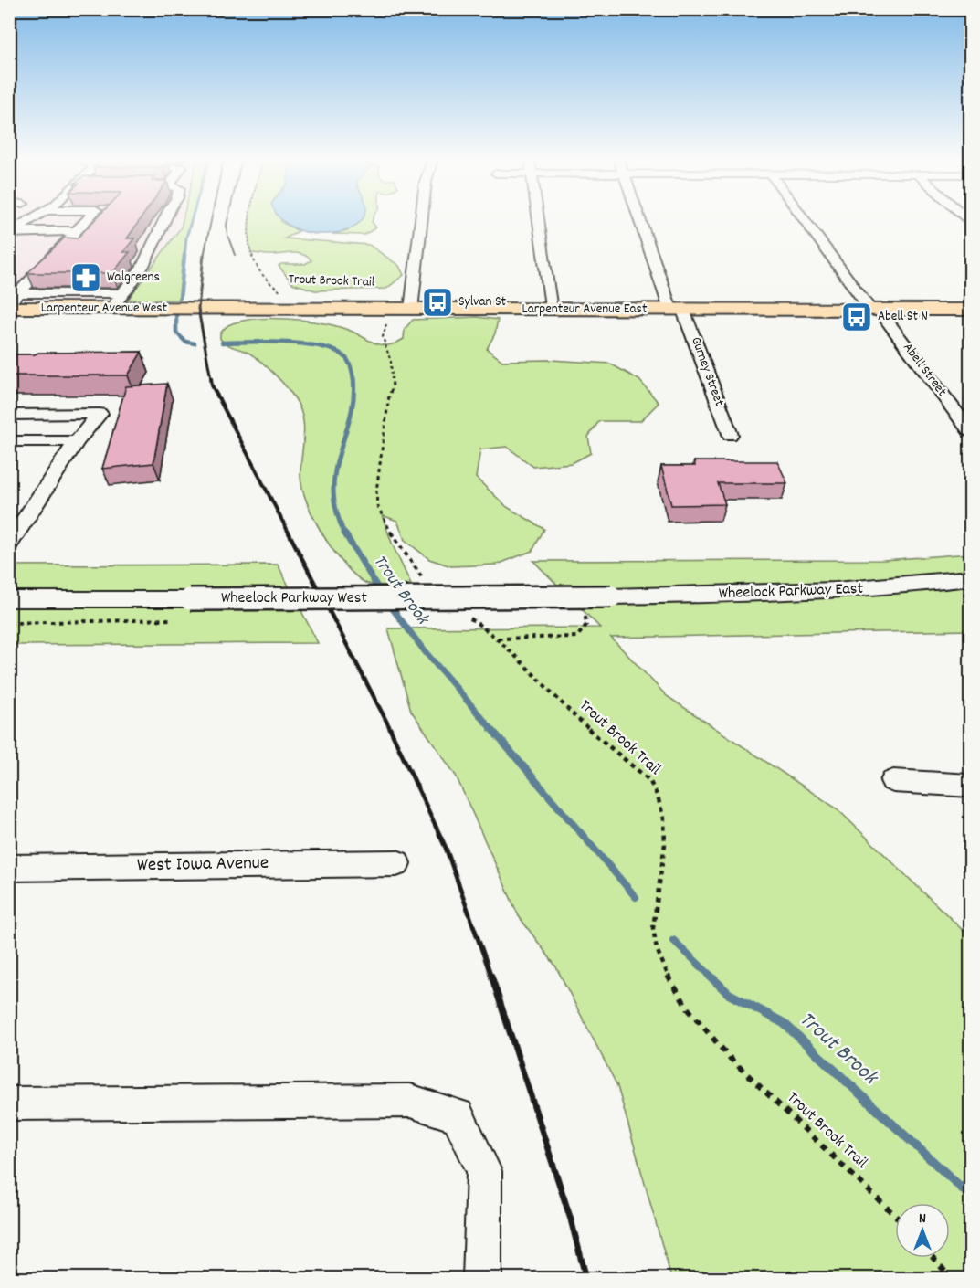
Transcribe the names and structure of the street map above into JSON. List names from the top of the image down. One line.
{"streets":{"main road":["Larpenteur Avenue West","Larpenteur Avenue East"],"street":["Abell Street","Gurney Street","Wheelock Parkway East","Wheelock Parkway West","West Iowa Avenue"],"path":["Trout Brook Trail"]},"crossings":[["Larpenteur Avenue West","Larpenteur Avenue East"],["Larpenteur Avenue East","Abell Street"],["Larpenteur Avenue East","Gurney Street"],["Wheelock Parkway East","Wheelock Parkway West"]],"water":["Trout Brook"],"places":{"pharmacy":["Walgreens"],"bus stop":["Sylvan St","Abell St N"]},"north":"top"}
